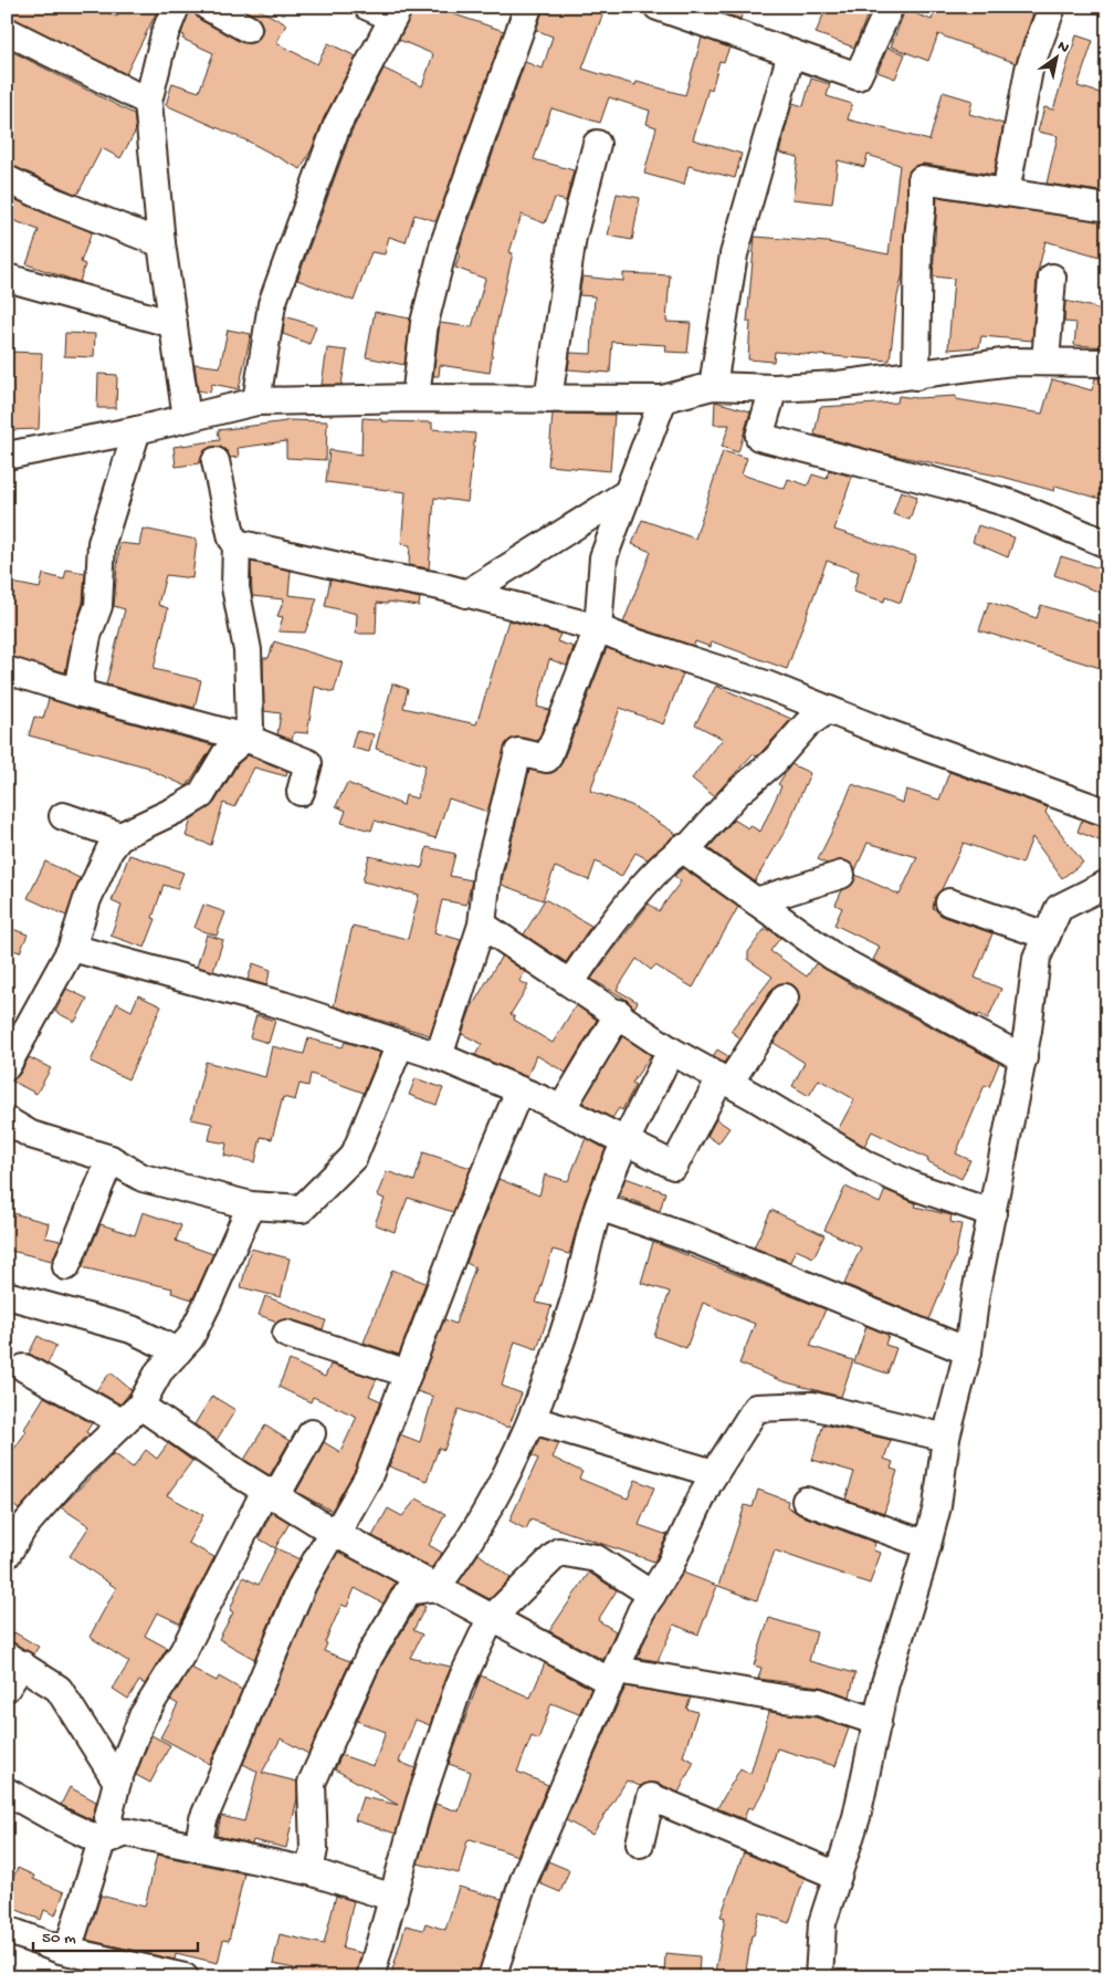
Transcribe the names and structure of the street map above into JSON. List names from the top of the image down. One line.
{"scale_bar":"50 m","north":"top right"}
